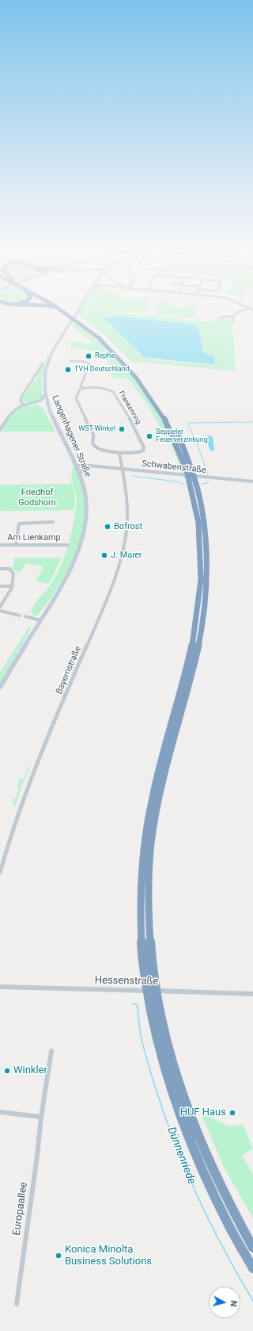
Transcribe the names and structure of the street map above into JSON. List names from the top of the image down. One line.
{"streets":{"main road":["Langenhagener Straße"],"street":["Frankenring","Schwabenstraße","Am Lienkamp","Bayernstraße","Hessenstraße","Europaallee"]},"crossings":[["Langenhagener Straße","Schwabenstraße"],["Schwabenstraße","Bayernstraße"]],"water":["Dünnenriede"],"parks":["Friedhof Godshorn"],"places":["Repha","TVH Deutschland","WST-Winkel","Seppeler Feuerverzinkung","Bofrost","J. Maier","Winkler","HUF Haus","Konica Minolta Business Solutions"],"north":"right"}
